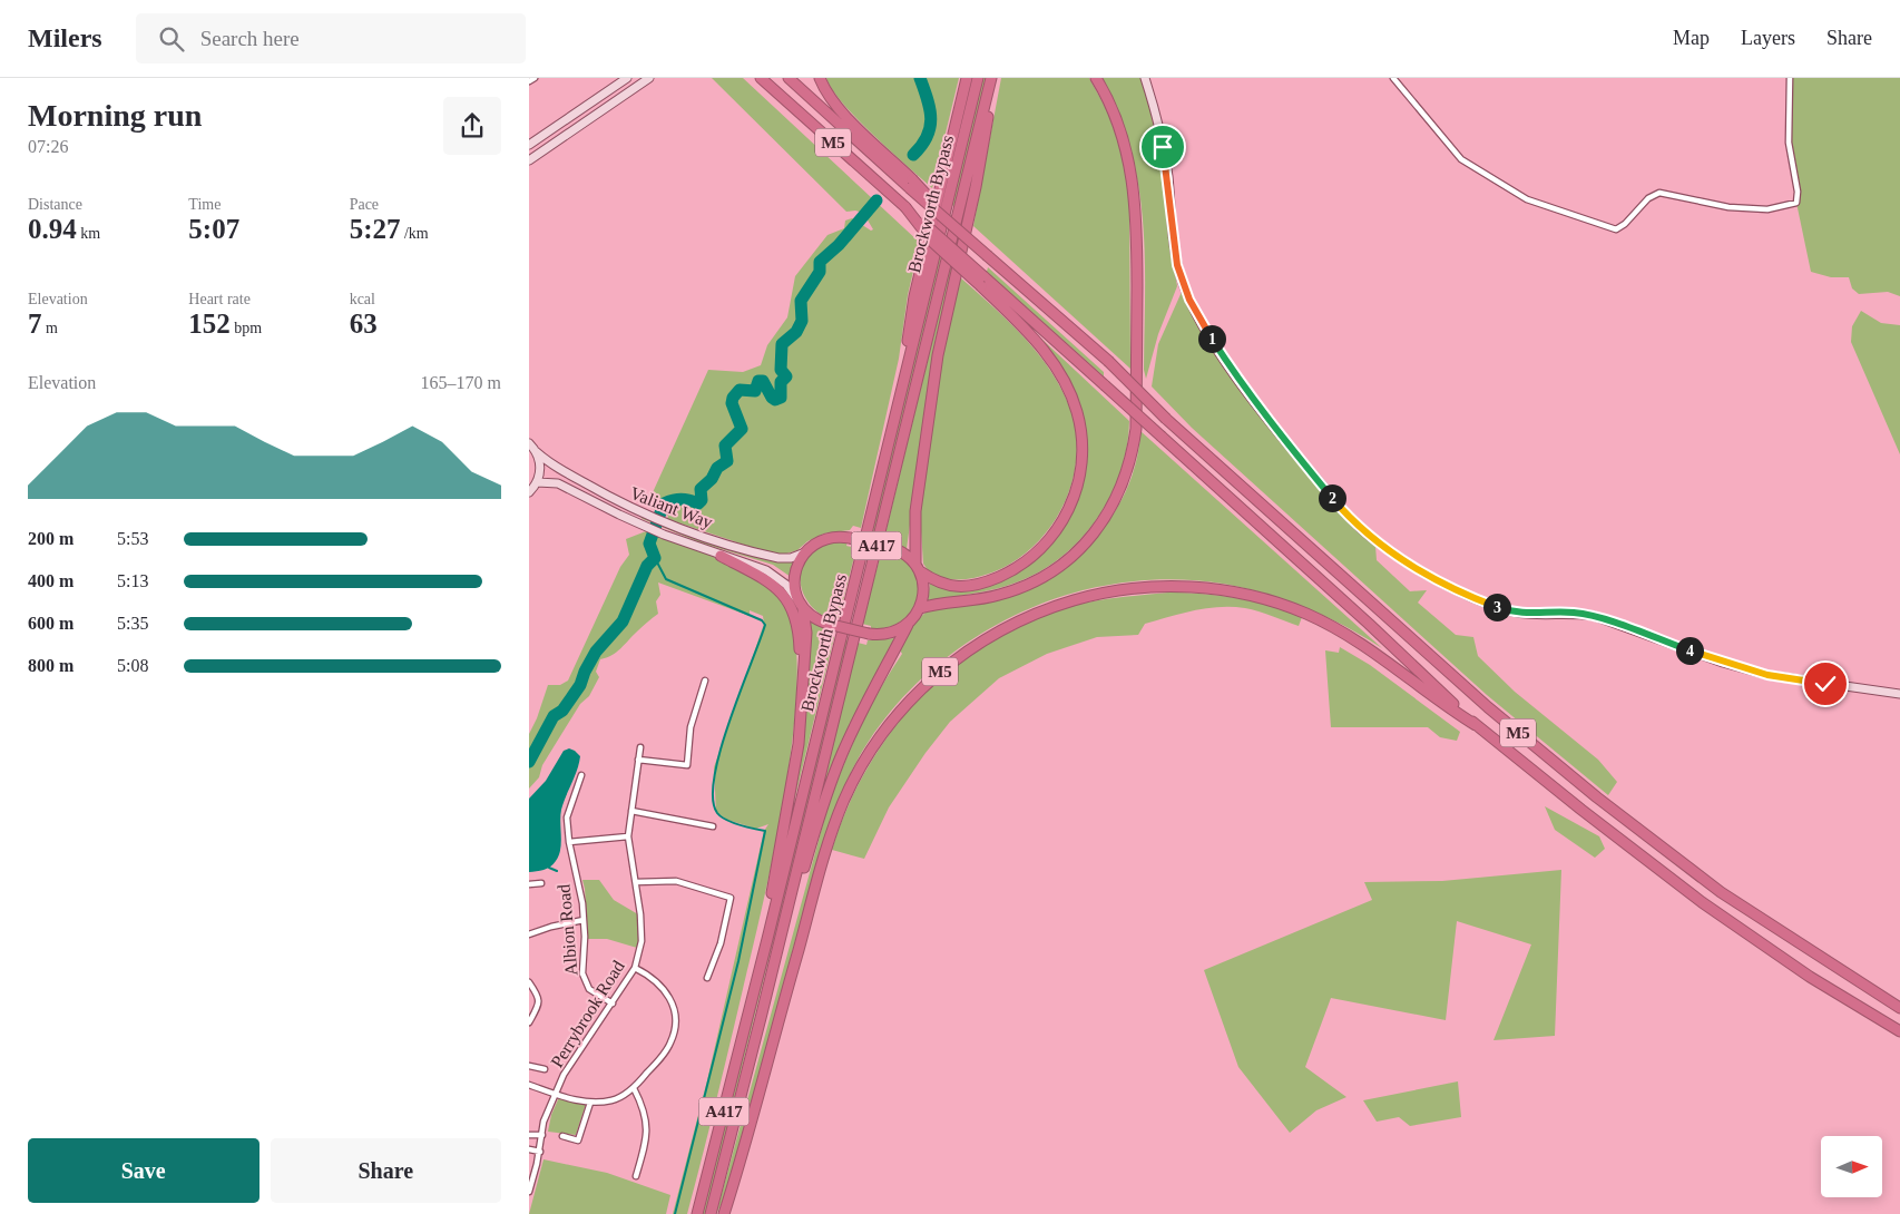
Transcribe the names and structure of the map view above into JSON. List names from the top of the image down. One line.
{"streets":{"highway":["M5","Brockworth Bypass","A417"],"street":["Valiant Way","Albion Road","Perrybrook Road"]},"crossings":[["M5","Valiant Way"],["Albion Road","Perrybrook Road"]],"north":"right","page":{"header":"Milers","search":"Search here","nav":["Map","Layers","Share"],"heading":["Morning run","07:26"],"stats":[["Distance","0.94 km"],["Time","5:07"],["Pace","5:27 /km"],["Elevation","7 m"],["Heart rate","152 bpm"],["kcal","63"]],"pins":["1","2","3","4"],"chart":["Elevation","165–170 m"],"list":[{"name":"200 m","note":"5:53"},{"name":"400 m","note":"5:13"},{"name":"600 m","note":"5:35"},{"name":"800 m","note":"5:08"}],"buttons":["Save","Share"]}}
